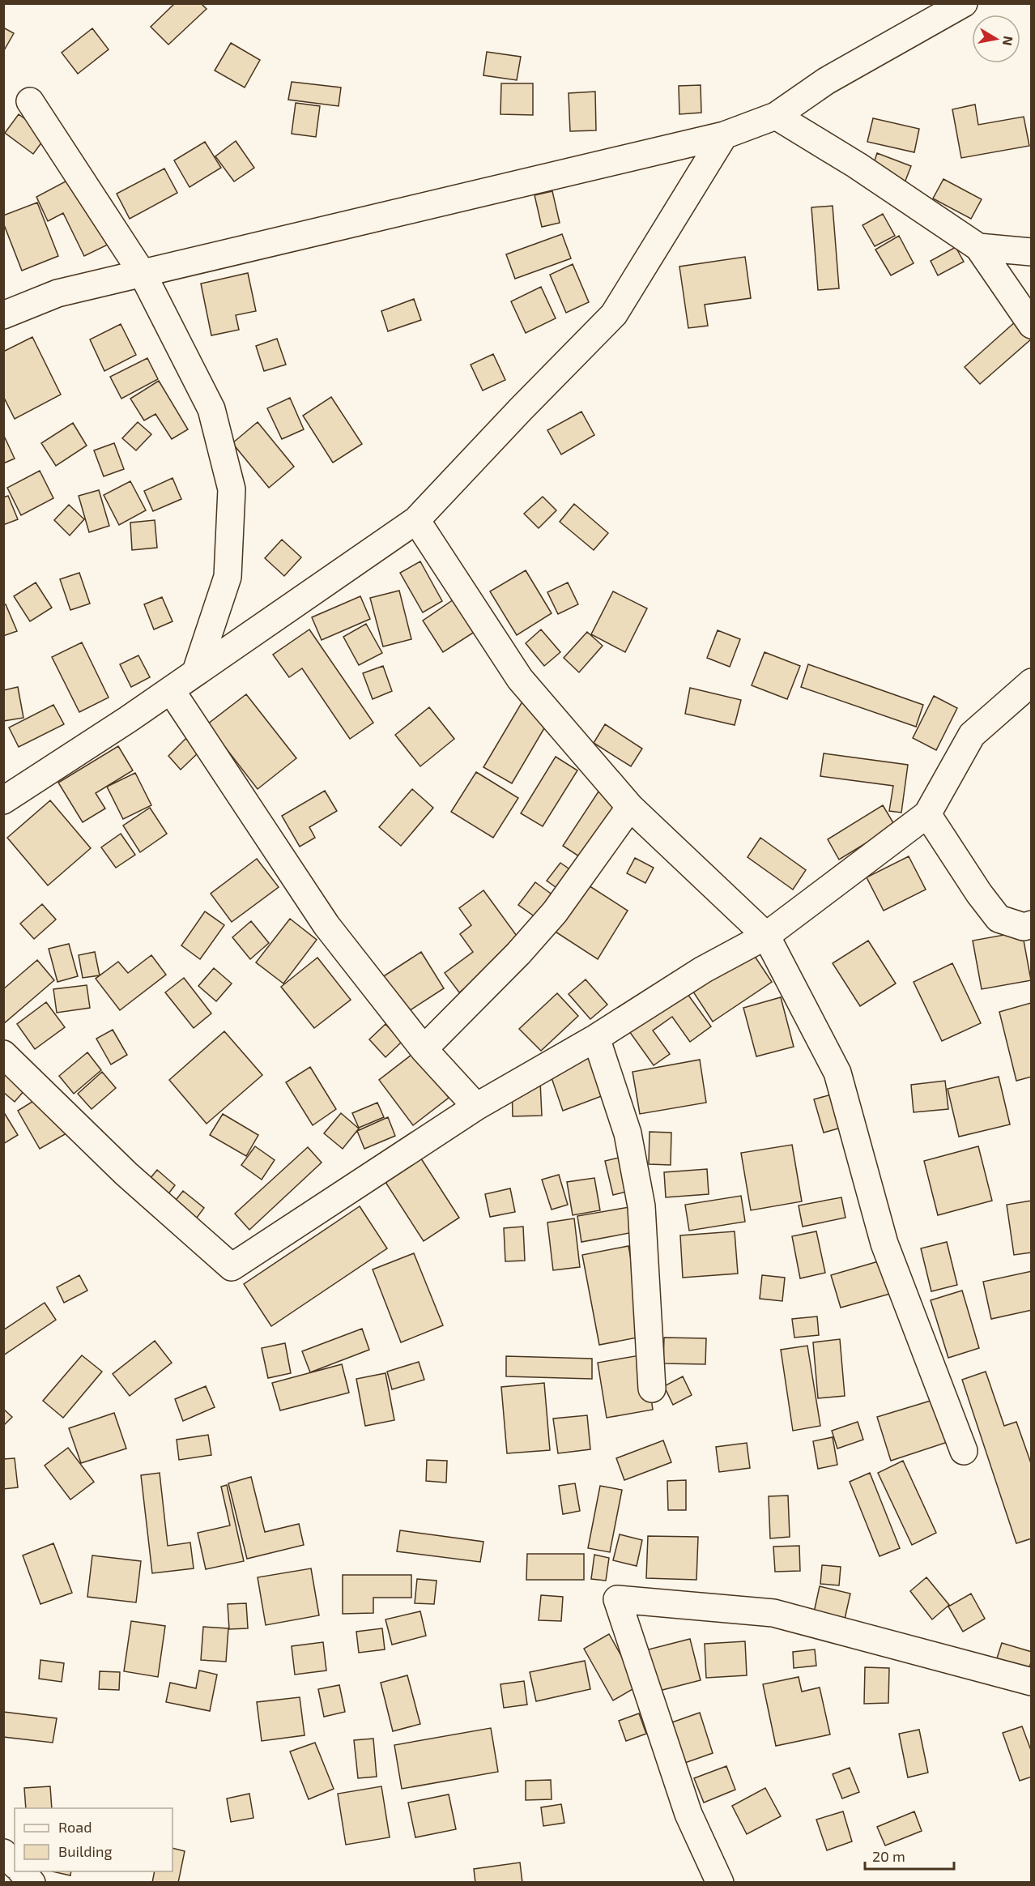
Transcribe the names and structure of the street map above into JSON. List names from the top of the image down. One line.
{"legend":["Road","Building"],"scale_bar":"20 m","north":"right"}
